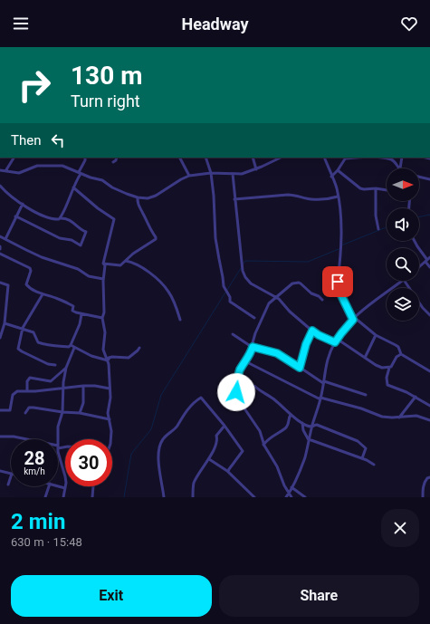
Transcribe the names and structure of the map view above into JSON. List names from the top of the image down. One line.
{"north":"right","page":{"header":"Headway","turn":["130 m","Turn right"],"then":"Then","speed":"28 km/h","limit":"30","heading":["2 min","630 m · 15:48"],"buttons":["Exit","Share"]}}
